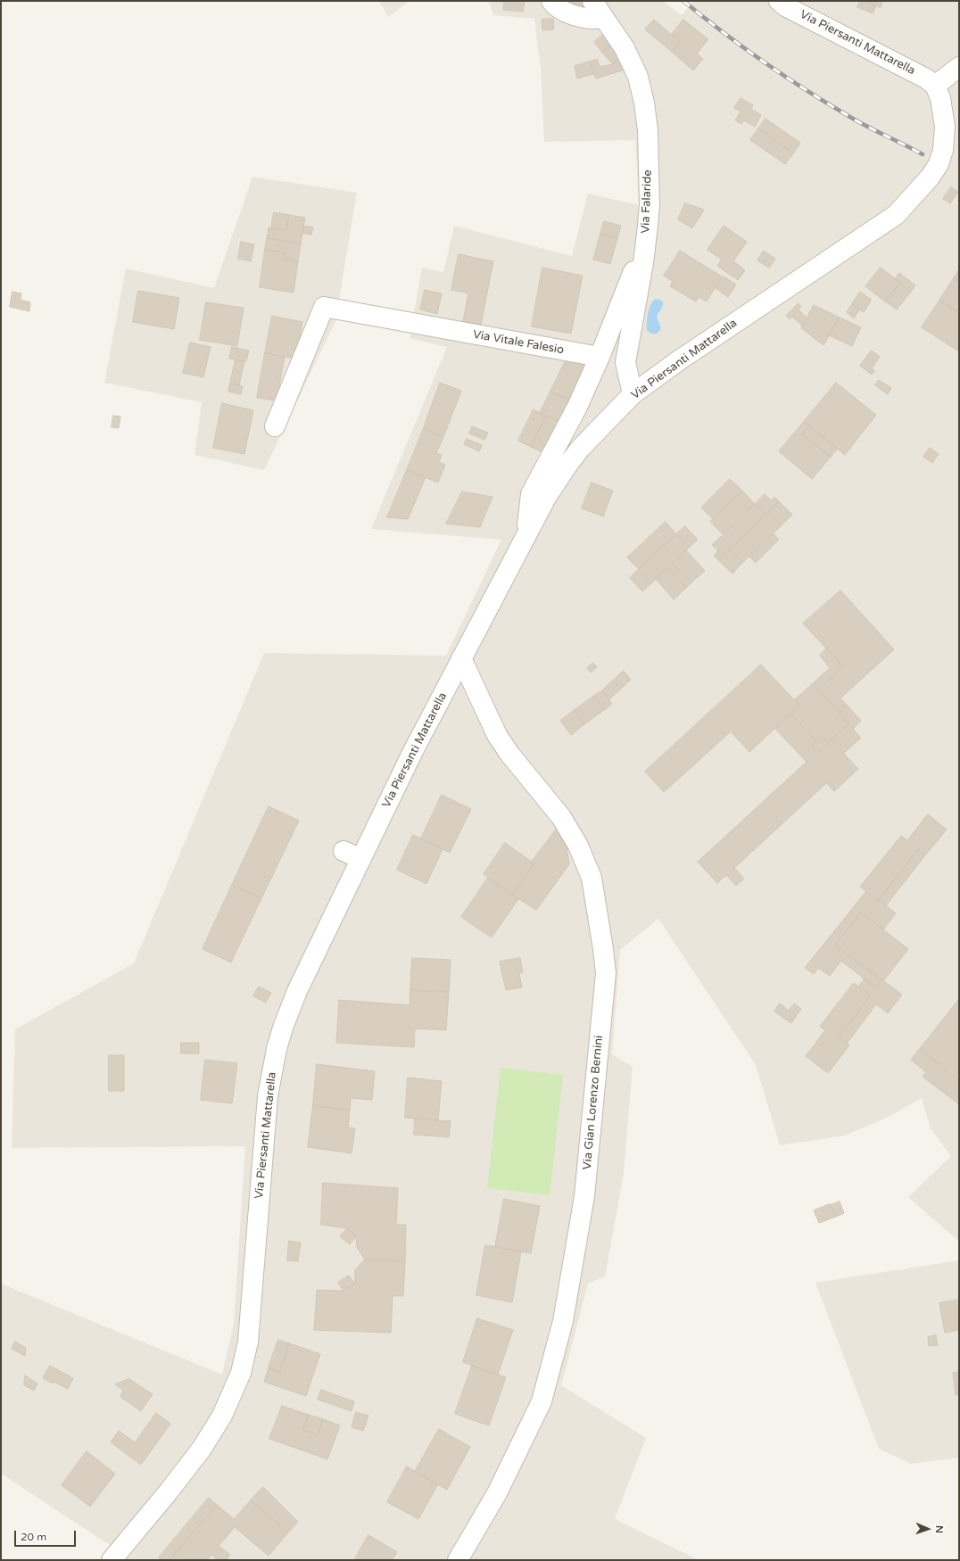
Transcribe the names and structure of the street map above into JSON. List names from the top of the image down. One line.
{"streets":{"street":["Via Piersanti Mattarella","Via Falaride","Via Vitale Falesio","Via Gian Lorenzo Bernini"]},"crossings":[["Via Piersanti Mattarella","Via Falaride"],["Via Piersanti Mattarella","Via Gian Lorenzo Bernini"]],"scale_bar":"20 m","north":"right"}
